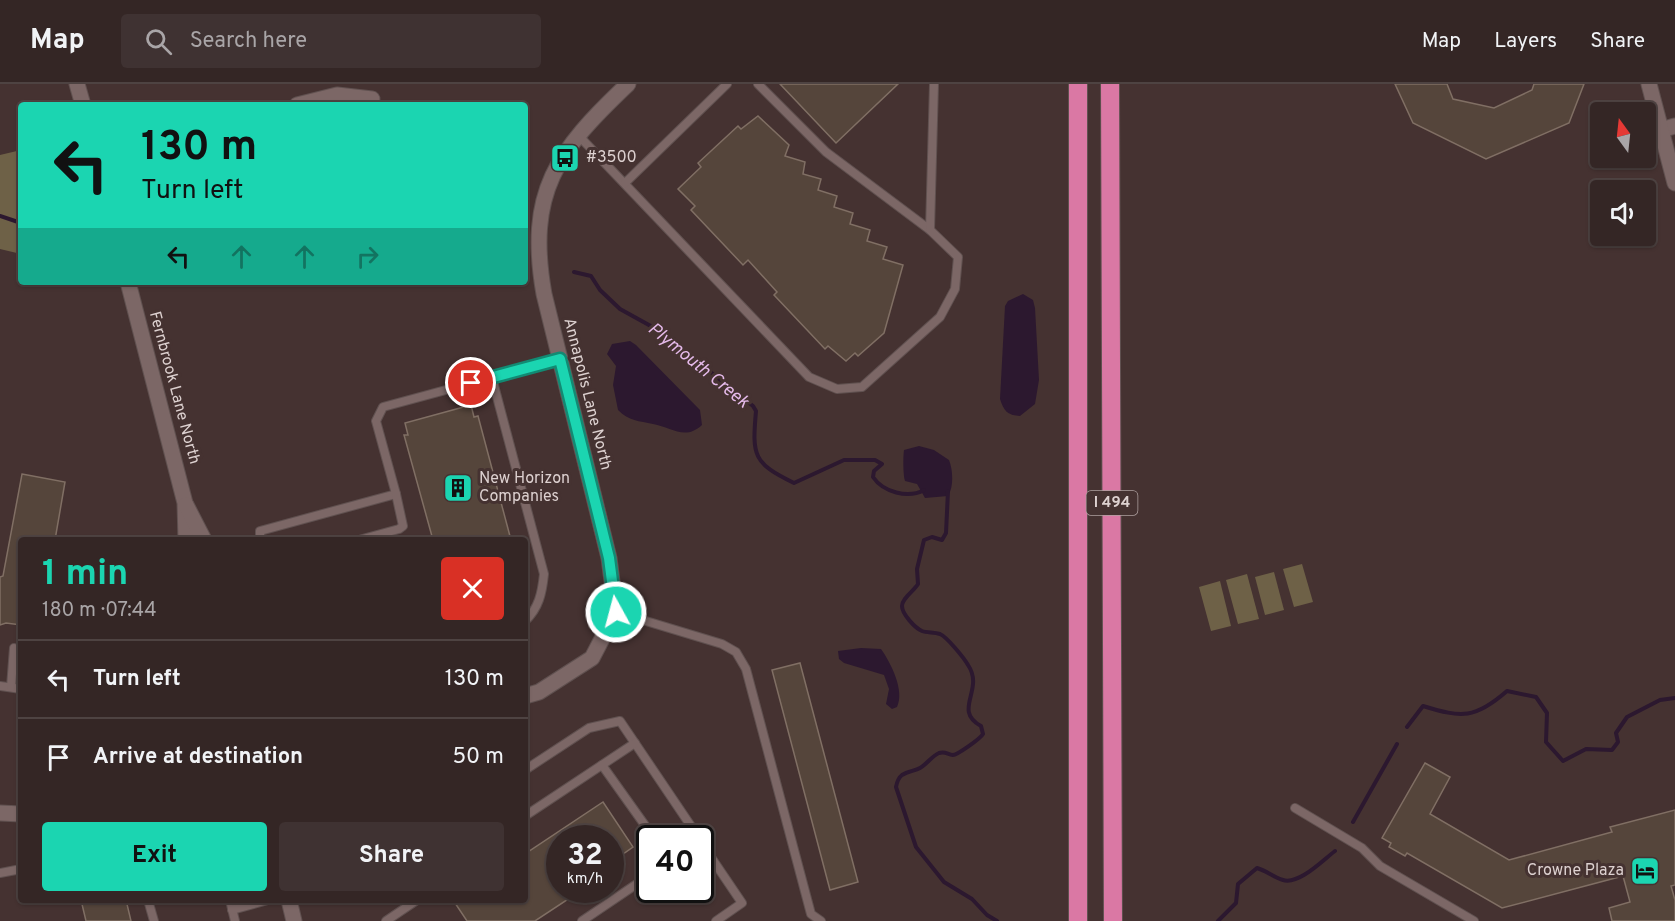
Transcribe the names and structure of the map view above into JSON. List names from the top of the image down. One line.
{"streets":{"highway":["I 494"],"street":["Fernbrook Lane North","Annapolis Lane North"]},"water":["Plymouth Creek"],"places":{"bus stop":["#3500"],"building":["New Horizon Companies"],"hotel":["Crowne Plaza"]},"north":"top","page":{"header":"Map","search":"Search here","nav":["Map","Layers","Share"],"turn":["130 m","Turn left"],"heading":["1 min","180 m · 07:44"],"list":[{"name":"Turn left","value":"130 m"},{"name":"Arrive at destination","value":"50 m"}],"buttons":["Exit","Share"],"speed":"32 km/h","limit":"40"}}
